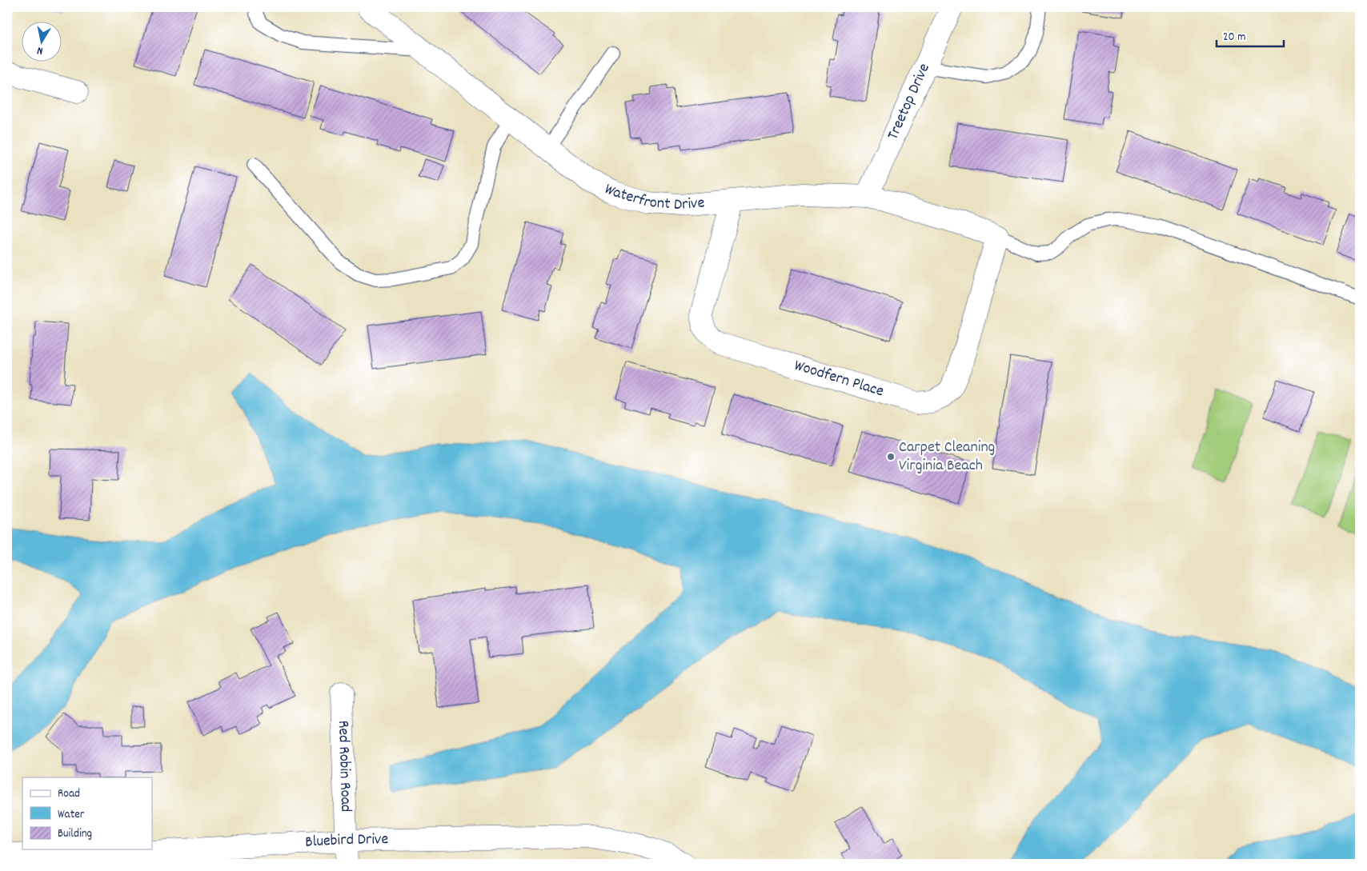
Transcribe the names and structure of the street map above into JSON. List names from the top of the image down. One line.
{"streets":{"street":["Treetop Drive","Waterfront Drive","Woodfern Place","Red Robin Road","Bluebird Drive"]},"crossings":[["Treetop Drive","Waterfront Drive"],["Waterfront Drive","Woodfern Place"],["Red Robin Road","Bluebird Drive"]],"places":["Carpet Cleaning Virginia Beach"],"legend":["Road","Water","Building"],"scale_bar":"20 m","north":"bottom"}
